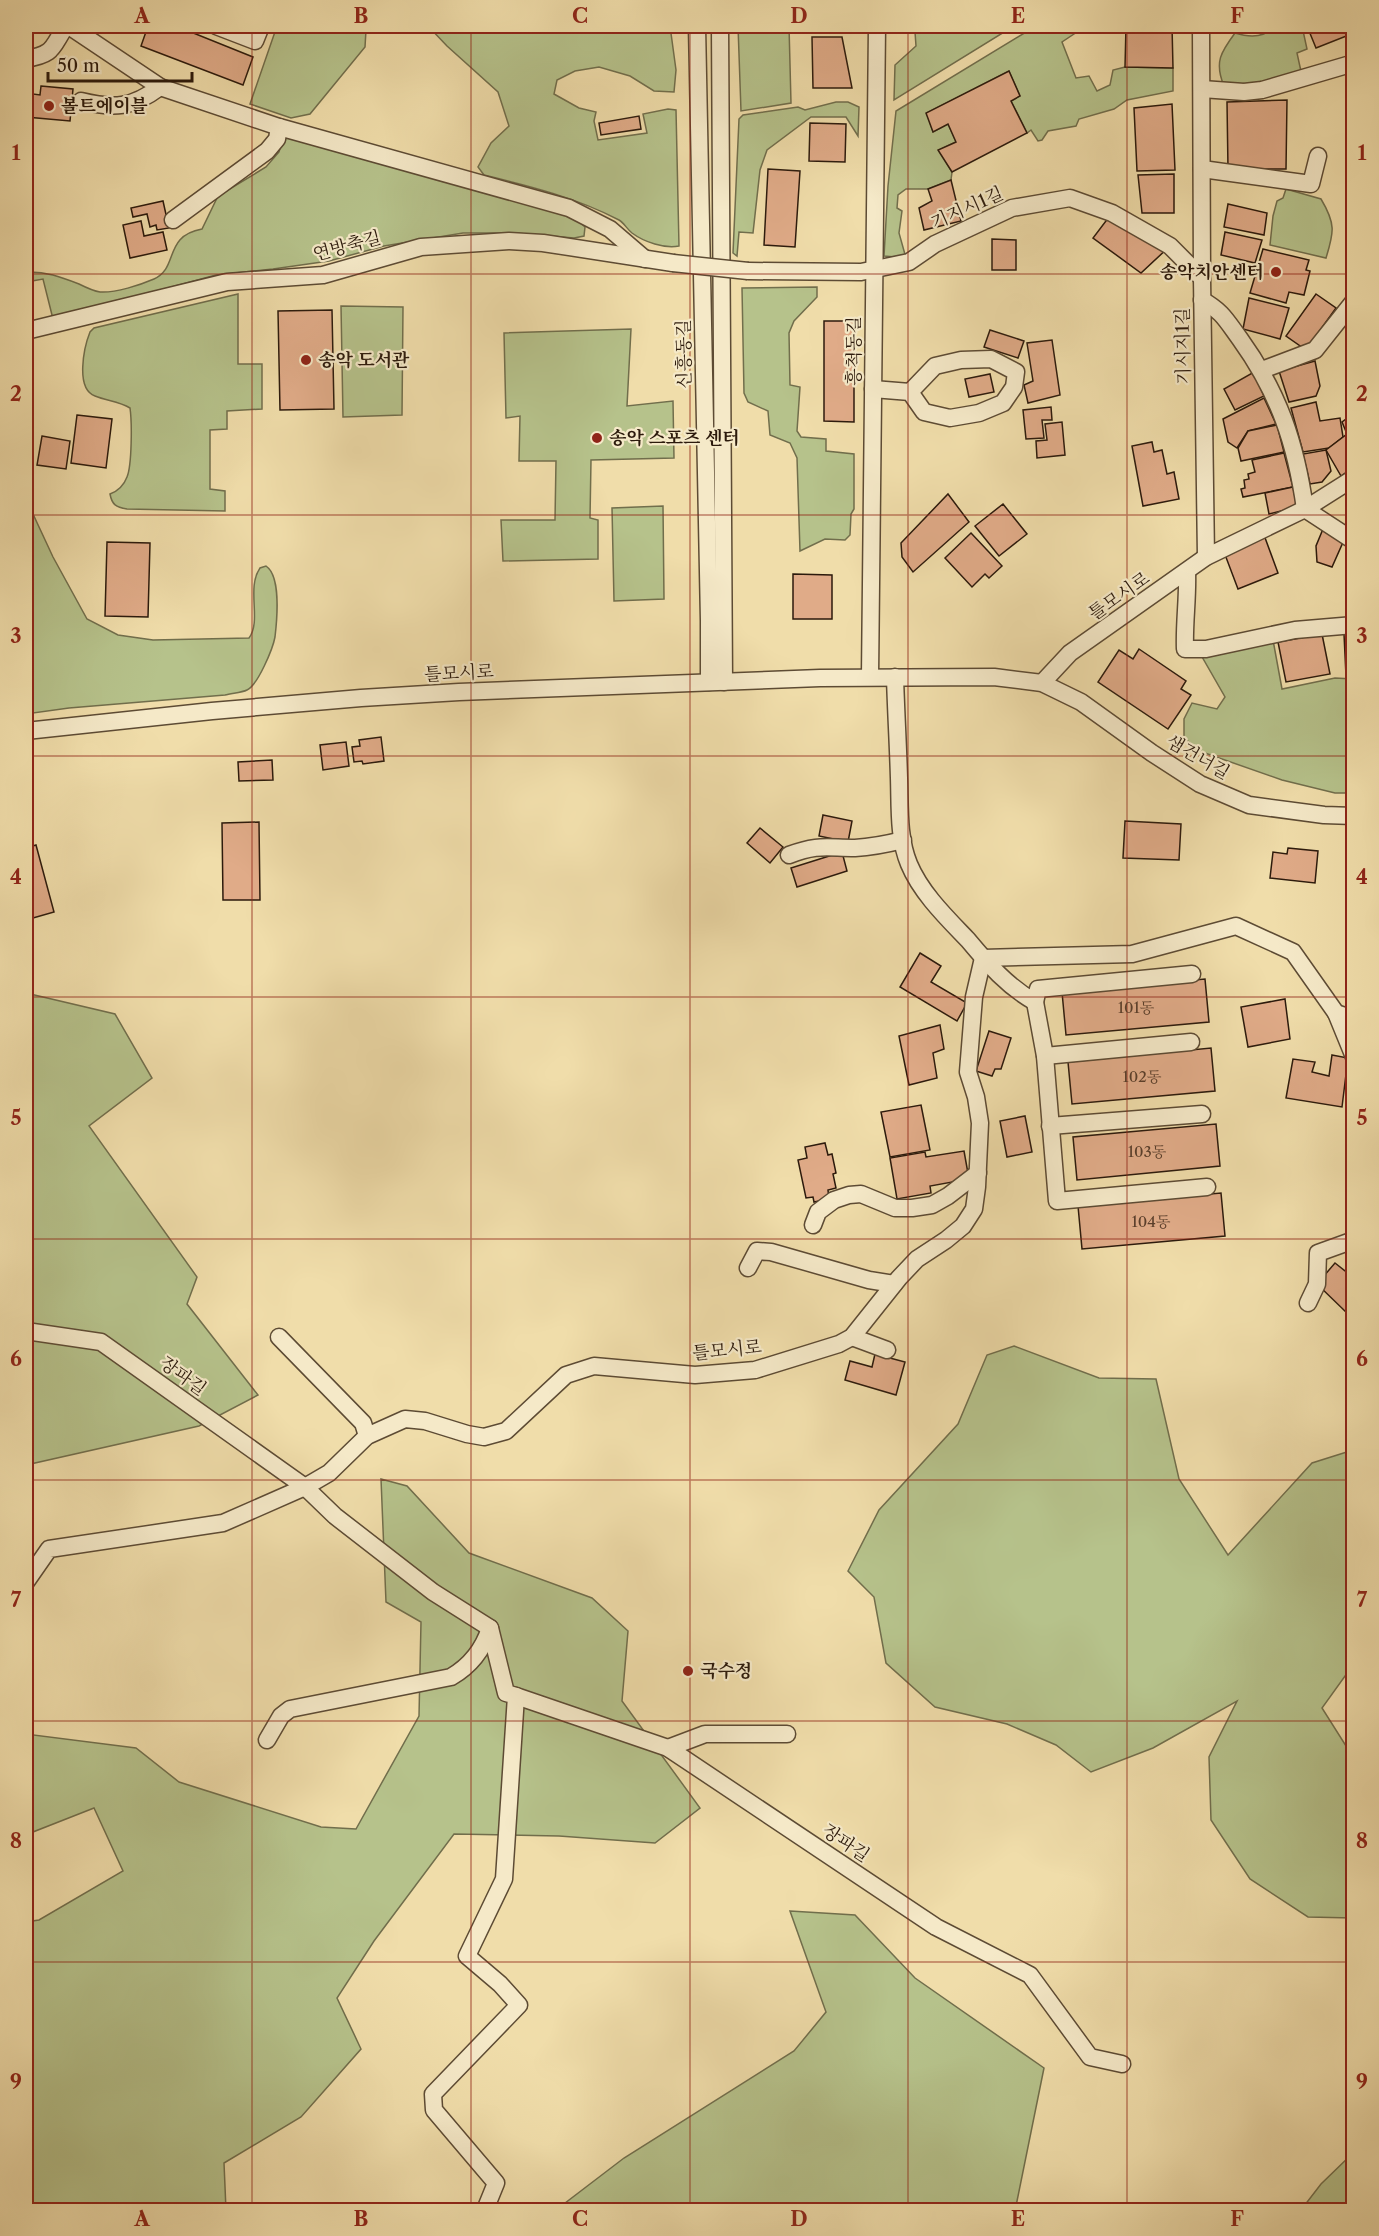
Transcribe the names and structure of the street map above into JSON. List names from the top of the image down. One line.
{"streets":{"street":["기지시1길","연방축길","기시지1길","흥척동길","신흥동길","틀모시로","샘건너길","장파길"]},"crossings":[["기지시1길","연방축길"],["기지시1길","기시지1길"],["기지시1길","흥척동길"],["연방축길","흥척동길"],["기시지1길","틀모시로"],["흥척동길","틀모시로"],["신흥동길","틀모시로"],["틀모시로","샘건너길"]],"places":["볼트에이블","송악치안센터","송악 도서관","송악 스포츠 센터","국수정"],"house_numbers":["101동","102동","103동","104동"],"scale_bar":"50 m","grid":{"columns":["A","B","C","D","E","F"],"rows":["1","2","3","4","5","6","7","8","9"]}}
